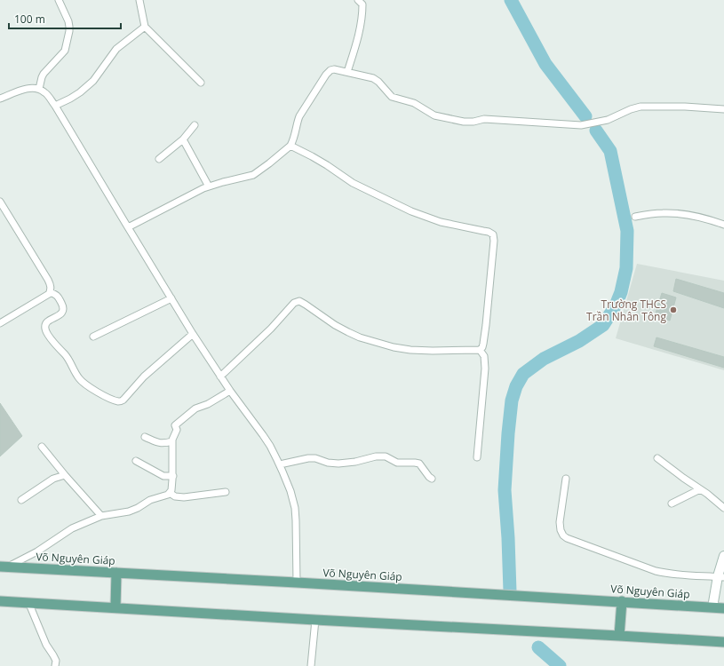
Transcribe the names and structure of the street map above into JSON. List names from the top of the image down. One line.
{"streets":{"main road":["Võ Nguyên Giáp"]},"places":["Trường THCS Trần Nhân Tông"],"scale_bar":"100 m"}
